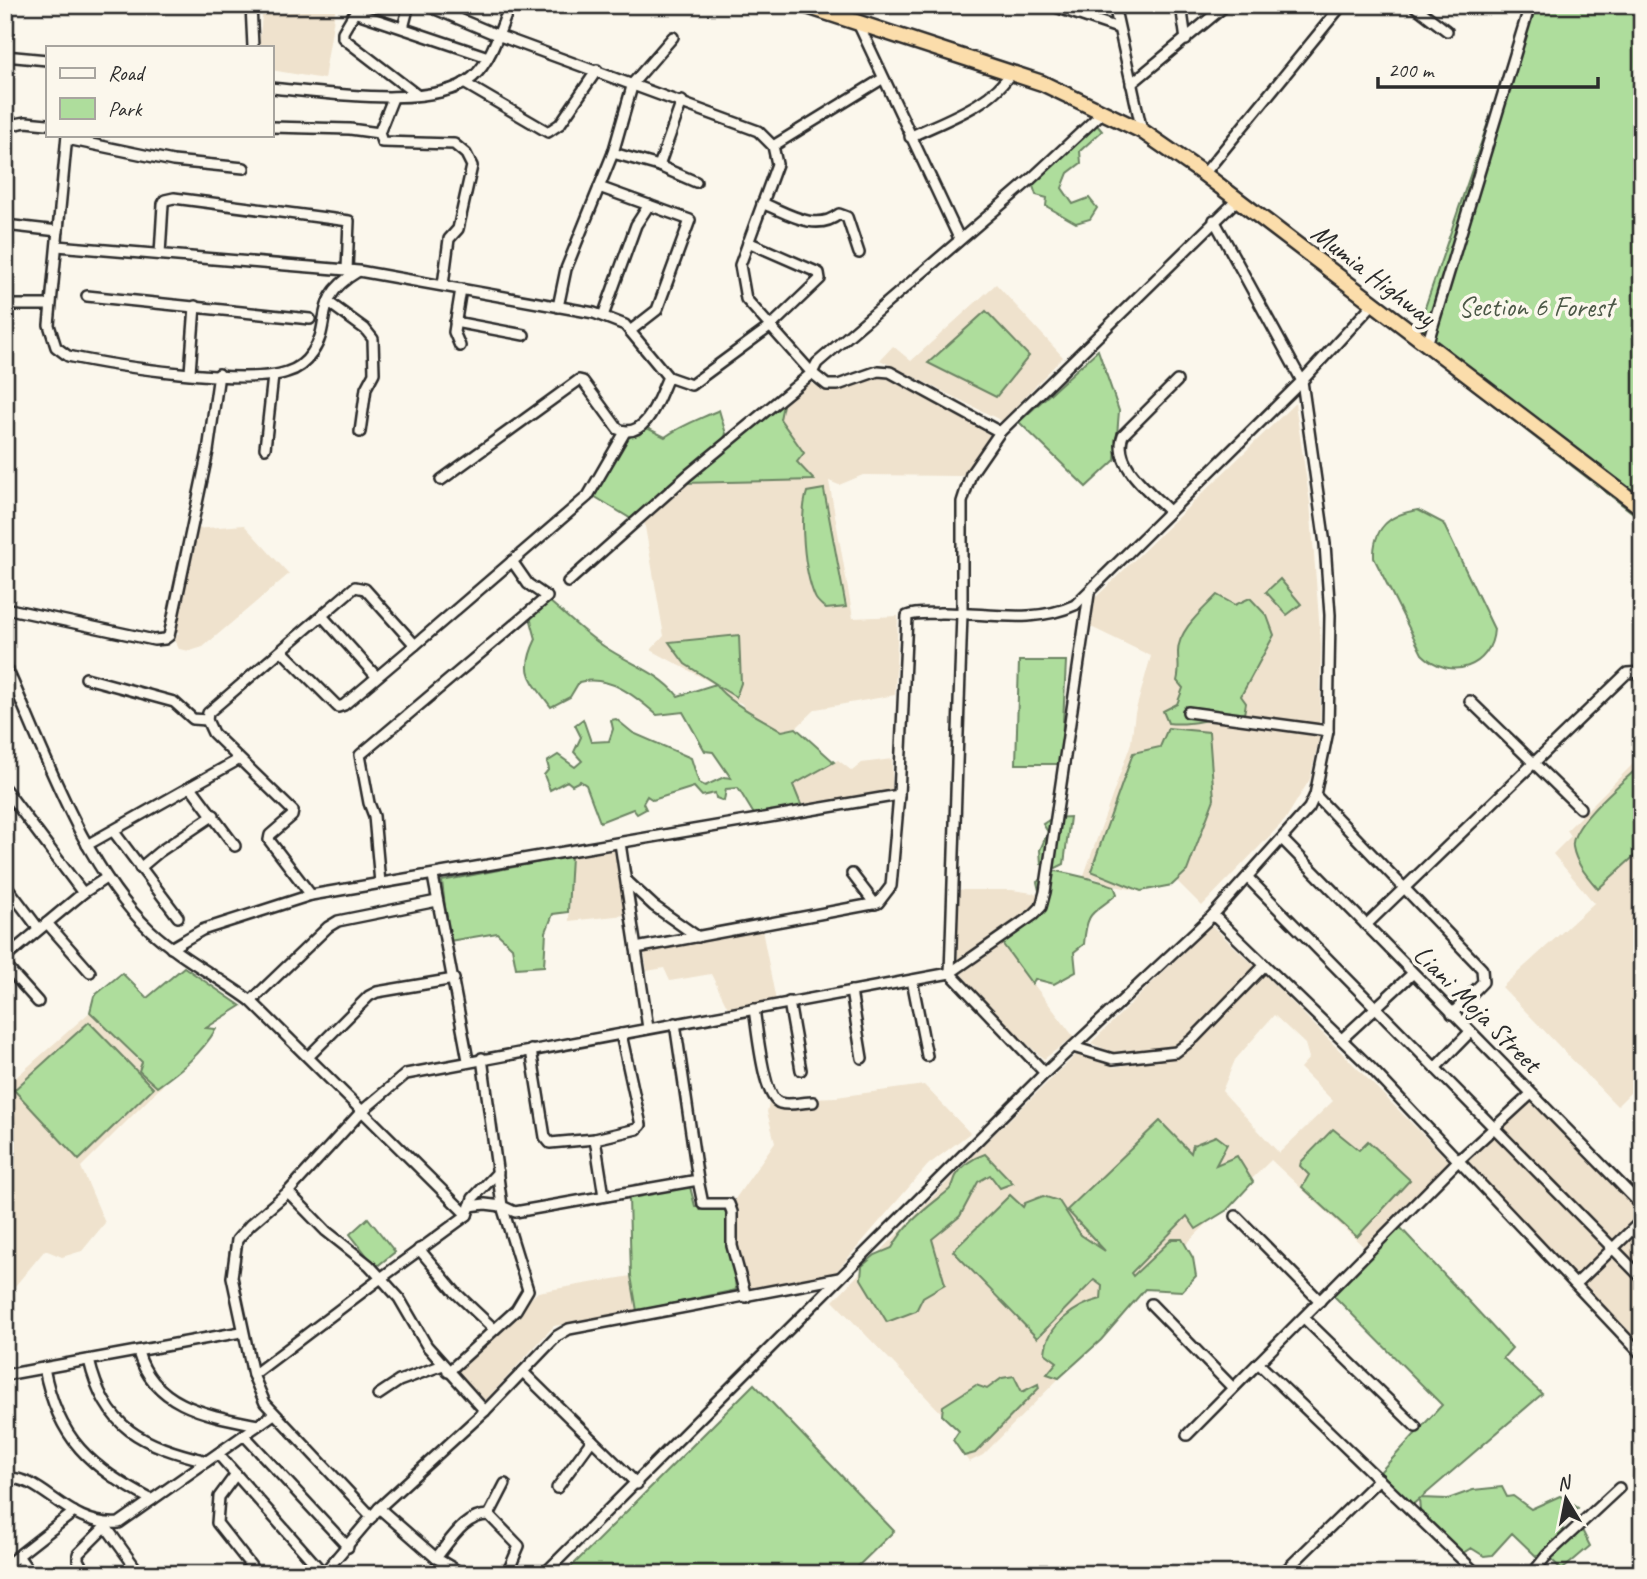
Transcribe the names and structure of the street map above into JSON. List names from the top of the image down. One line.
{"streets":{"highway":["Mumia Highway"],"street":["Liani Moja Street"]},"parks":["Section 6 Forest"],"legend":["Road","Park"],"scale_bar":"200 m","north":"top"}
